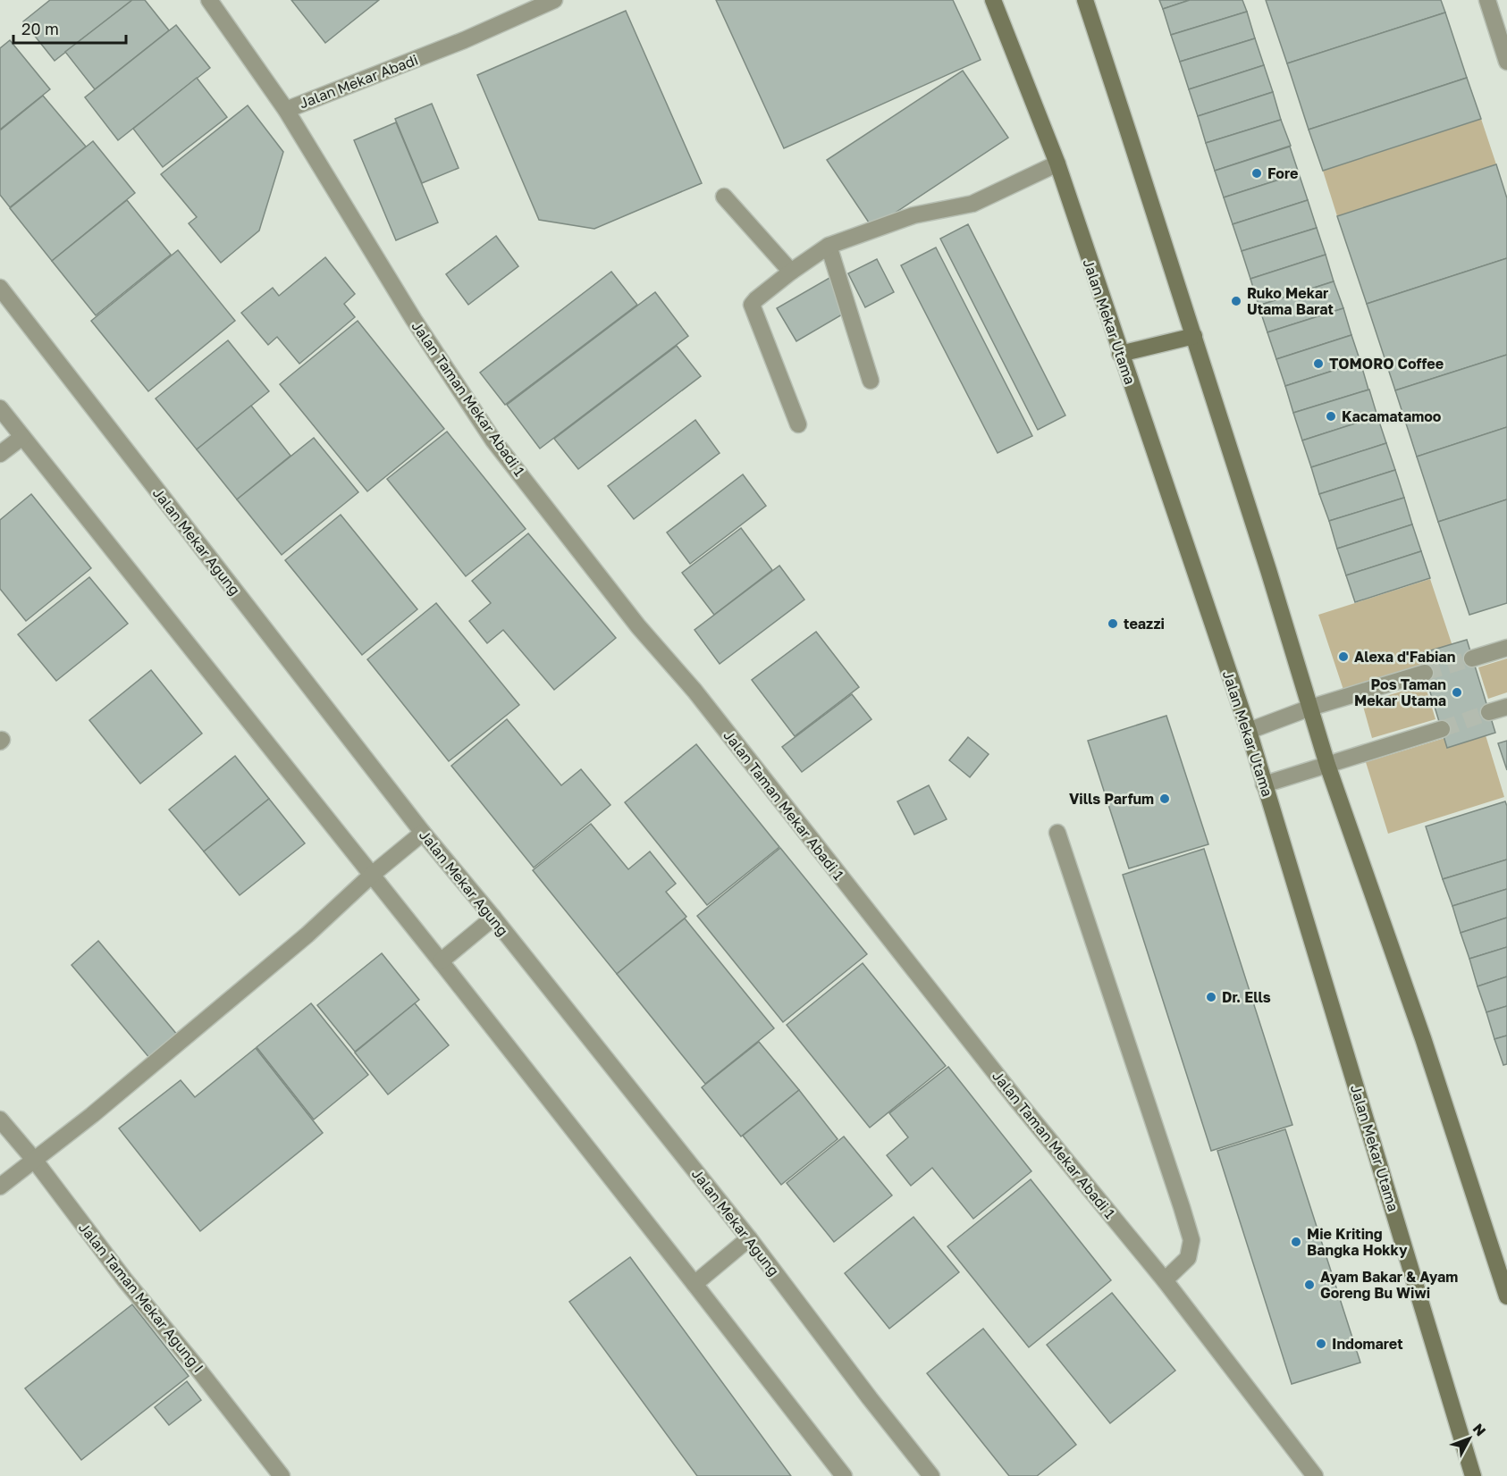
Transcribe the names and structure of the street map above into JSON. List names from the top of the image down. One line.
{"streets":{"street":["Jalan Mekar Abadi","Jalan Mekar Utama","Jalan Taman Mekar Abadi 1","Jalan Mekar Agung","Jalan Taman Mekar Agung I"]},"crossings":[["Jalan Mekar Abadi","Jalan Taman Mekar Abadi 1"]],"places":["Fore","Ruko Mekar Utama Barat","TOMORO Coffee","Kacamatamoo","teazzi","Alexa d'Fabian","Pos Taman Mekar Utama","Vills Parfum","Dr. Ells","Mie Kriting Bangka Hokky","Ayam Bakar & Ayam Goreng Bu Wiwi","Indomaret"],"scale_bar":"20 m","north":"top right"}
